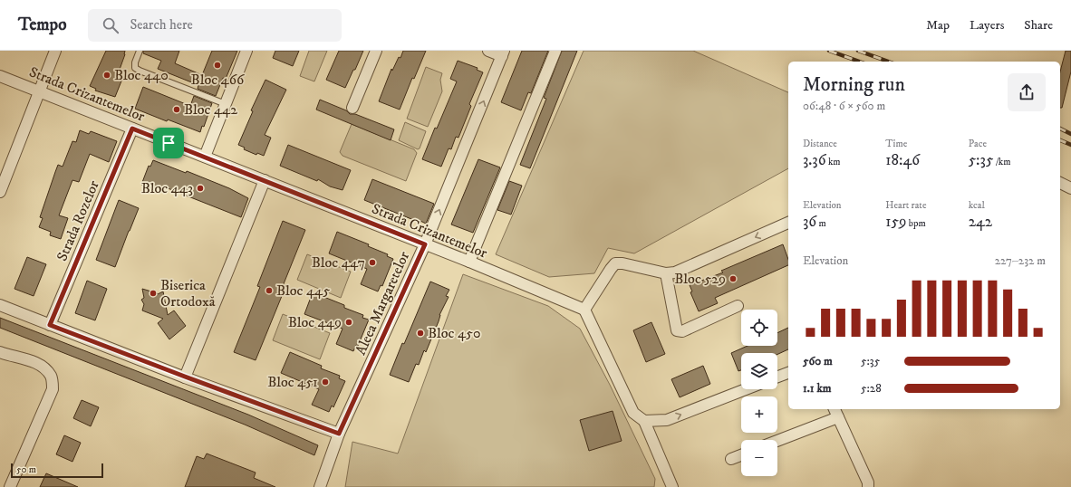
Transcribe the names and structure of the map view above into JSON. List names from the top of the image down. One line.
{"streets":{"street":["Strada Crizantemelor","Strada Rozelor","Aleea Margaretelor"]},"crossings":[["Strada Crizantemelor","Strada Rozelor"],["Strada Crizantemelor","Aleea Margaretelor"]],"places":["Bloc 466","Bloc 440","Bloc 442","Bloc 443","Bloc 447","Bloc 529","Bloc 445","Biserica Ortodoxă","Bloc 449","Bloc 450","Bloc 451"],"scale_bar":"50 m","page":{"header":"Tempo","search":"Search here","nav":["Map","Layers","Share"],"heading":["Morning run","06:48 · 6 × 560 m"],"stats":[["Distance","3.36 km"],["Time","18:46"],["Pace","5:35 /km"],["Elevation","36 m"],["Heart rate","159 bpm"],["kcal","242"]],"chart":["Elevation","227–232 m"],"map_buttons":["+","−"],"list":[{"name":"560 m","note":"5:35"},{"name":"1.1 km","note":"5:28"}],"scale":"50 m"}}
